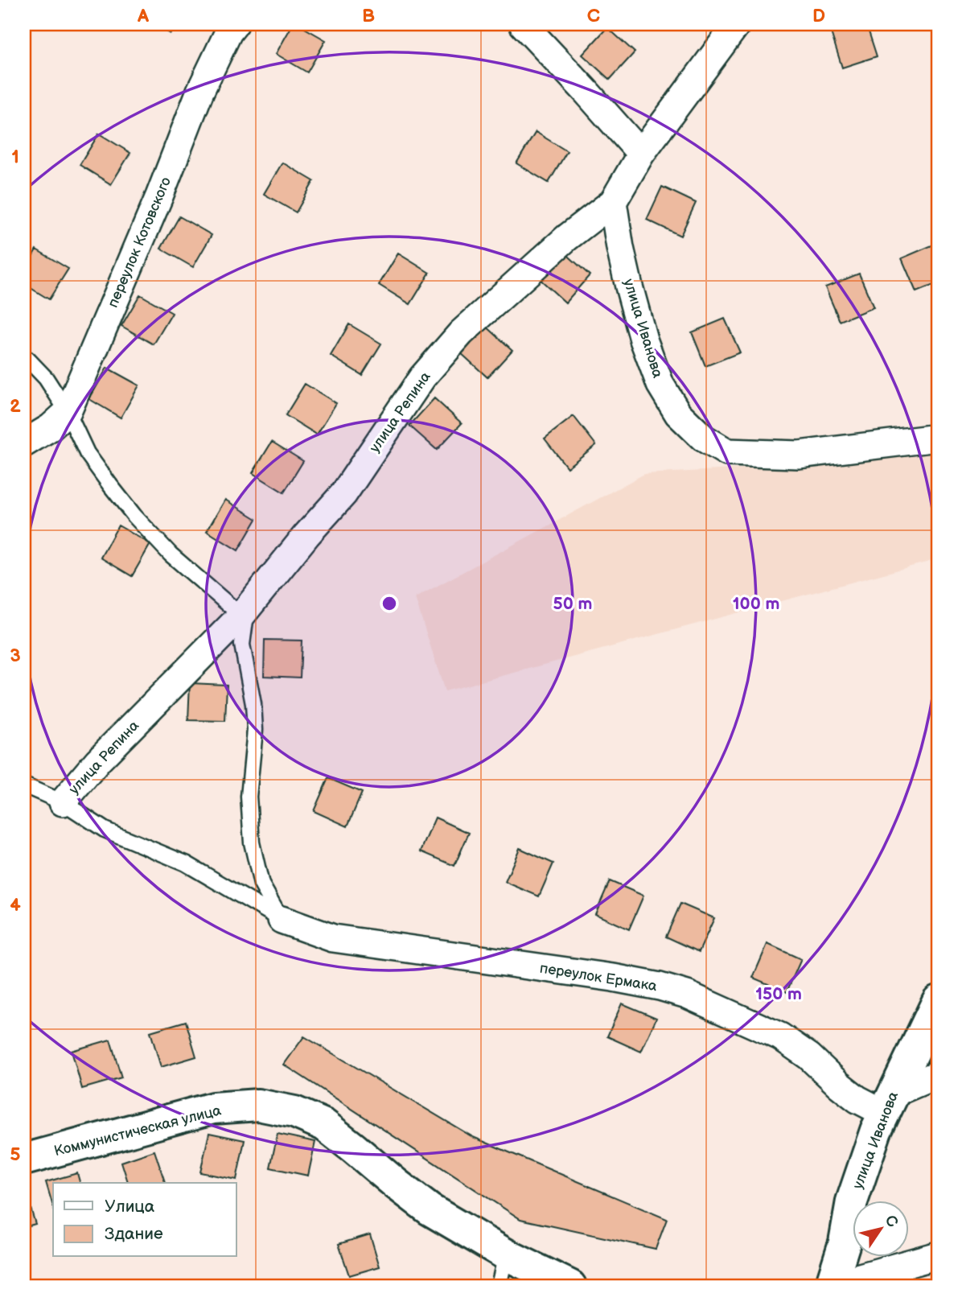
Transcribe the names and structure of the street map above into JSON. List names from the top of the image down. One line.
{"streets":{"street":["переулок Котовского","улица Иванова","улица Репина","переулок Ермака","Коммунистическая улица"]},"crossings":[["улица Иванова","улица Репина"],["улица Иванова","переулок Ермака"]],"legend":["Улица","Здание"],"north":"top right","grid":{"columns":["A","B","C","D"],"rows":["1","2","3","4","5"]},"rings":["50 m","100 m","150 m"]}
